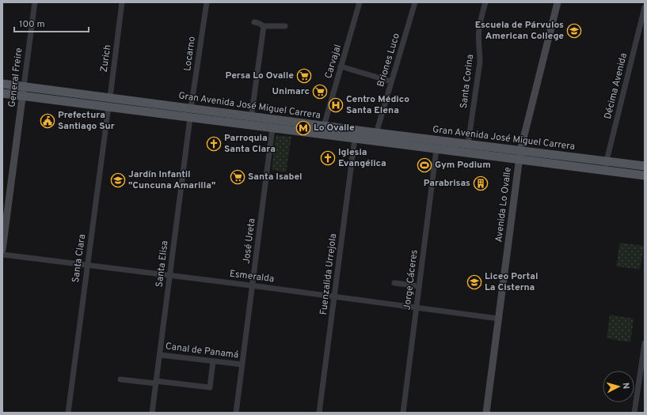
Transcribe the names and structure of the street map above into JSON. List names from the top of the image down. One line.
{"streets":{"main road":["General Freire","Gran Avenida José Miguel Carrera","Avenida Lo Ovalle"],"street":["Locarno","Zurich","Briones Luco","Carvajal","Santa Corina","Décima Avenida","José Ureta","Santa Clara","Santa Elisa","Fuenzalida Urrejola","Esmeralda","Jorge Cáceres","Canal de Panamá"]},"crossings":[["Locarno","Gran Avenida José Miguel Carrera"],["Zurich","Gran Avenida José Miguel Carrera"],["Briones Luco","Gran Avenida José Miguel Carrera"],["Carvajal","Gran Avenida José Miguel Carrera"],["General Freire","Gran Avenida José Miguel Carrera"],["Santa Corina","Gran Avenida José Miguel Carrera"],["Décima Avenida","Gran Avenida José Miguel Carrera"],["Gran Avenida José Miguel Carrera","Avenida Lo Ovalle"],["Gran Avenida José Miguel Carrera","José Ureta"],["Gran Avenida José Miguel Carrera","Santa Clara"],["Gran Avenida José Miguel Carrera","Santa Elisa"],["Gran Avenida José Miguel Carrera","Fuenzalida Urrejola"],["Gran Avenida José Miguel Carrera","Jorge Cáceres"],["Avenida Lo Ovalle","Esmeralda"],["José Ureta","Esmeralda"],["José Ureta","Canal de Panamá"],["Santa Clara","Esmeralda"],["Santa Elisa","Esmeralda"],["Santa Elisa","Canal de Panamá"],["Fuenzalida Urrejola","Esmeralda"],["Esmeralda","Jorge Cáceres"]],"places":{"school or university":["Escuela de Párvulos American College","Jardín Infantil \"Cuncuna Amarilla\"","Liceo Portal La Cisterna"],"supermarket":["Persa Lo Ovalle","Unimarc","Santa Isabel"],"hospital":["Centro Médico Santa Elena"],"public building":["Prefectura Santiago Sur"],"metro station":["Lo Ovalle"],"church":["Parroquia Santa Clara","Iglesia Evangélica"],"sports":["Gym Podium"],"building":["Parabrisas"]},"scale_bar":"100 m","north":"right"}
